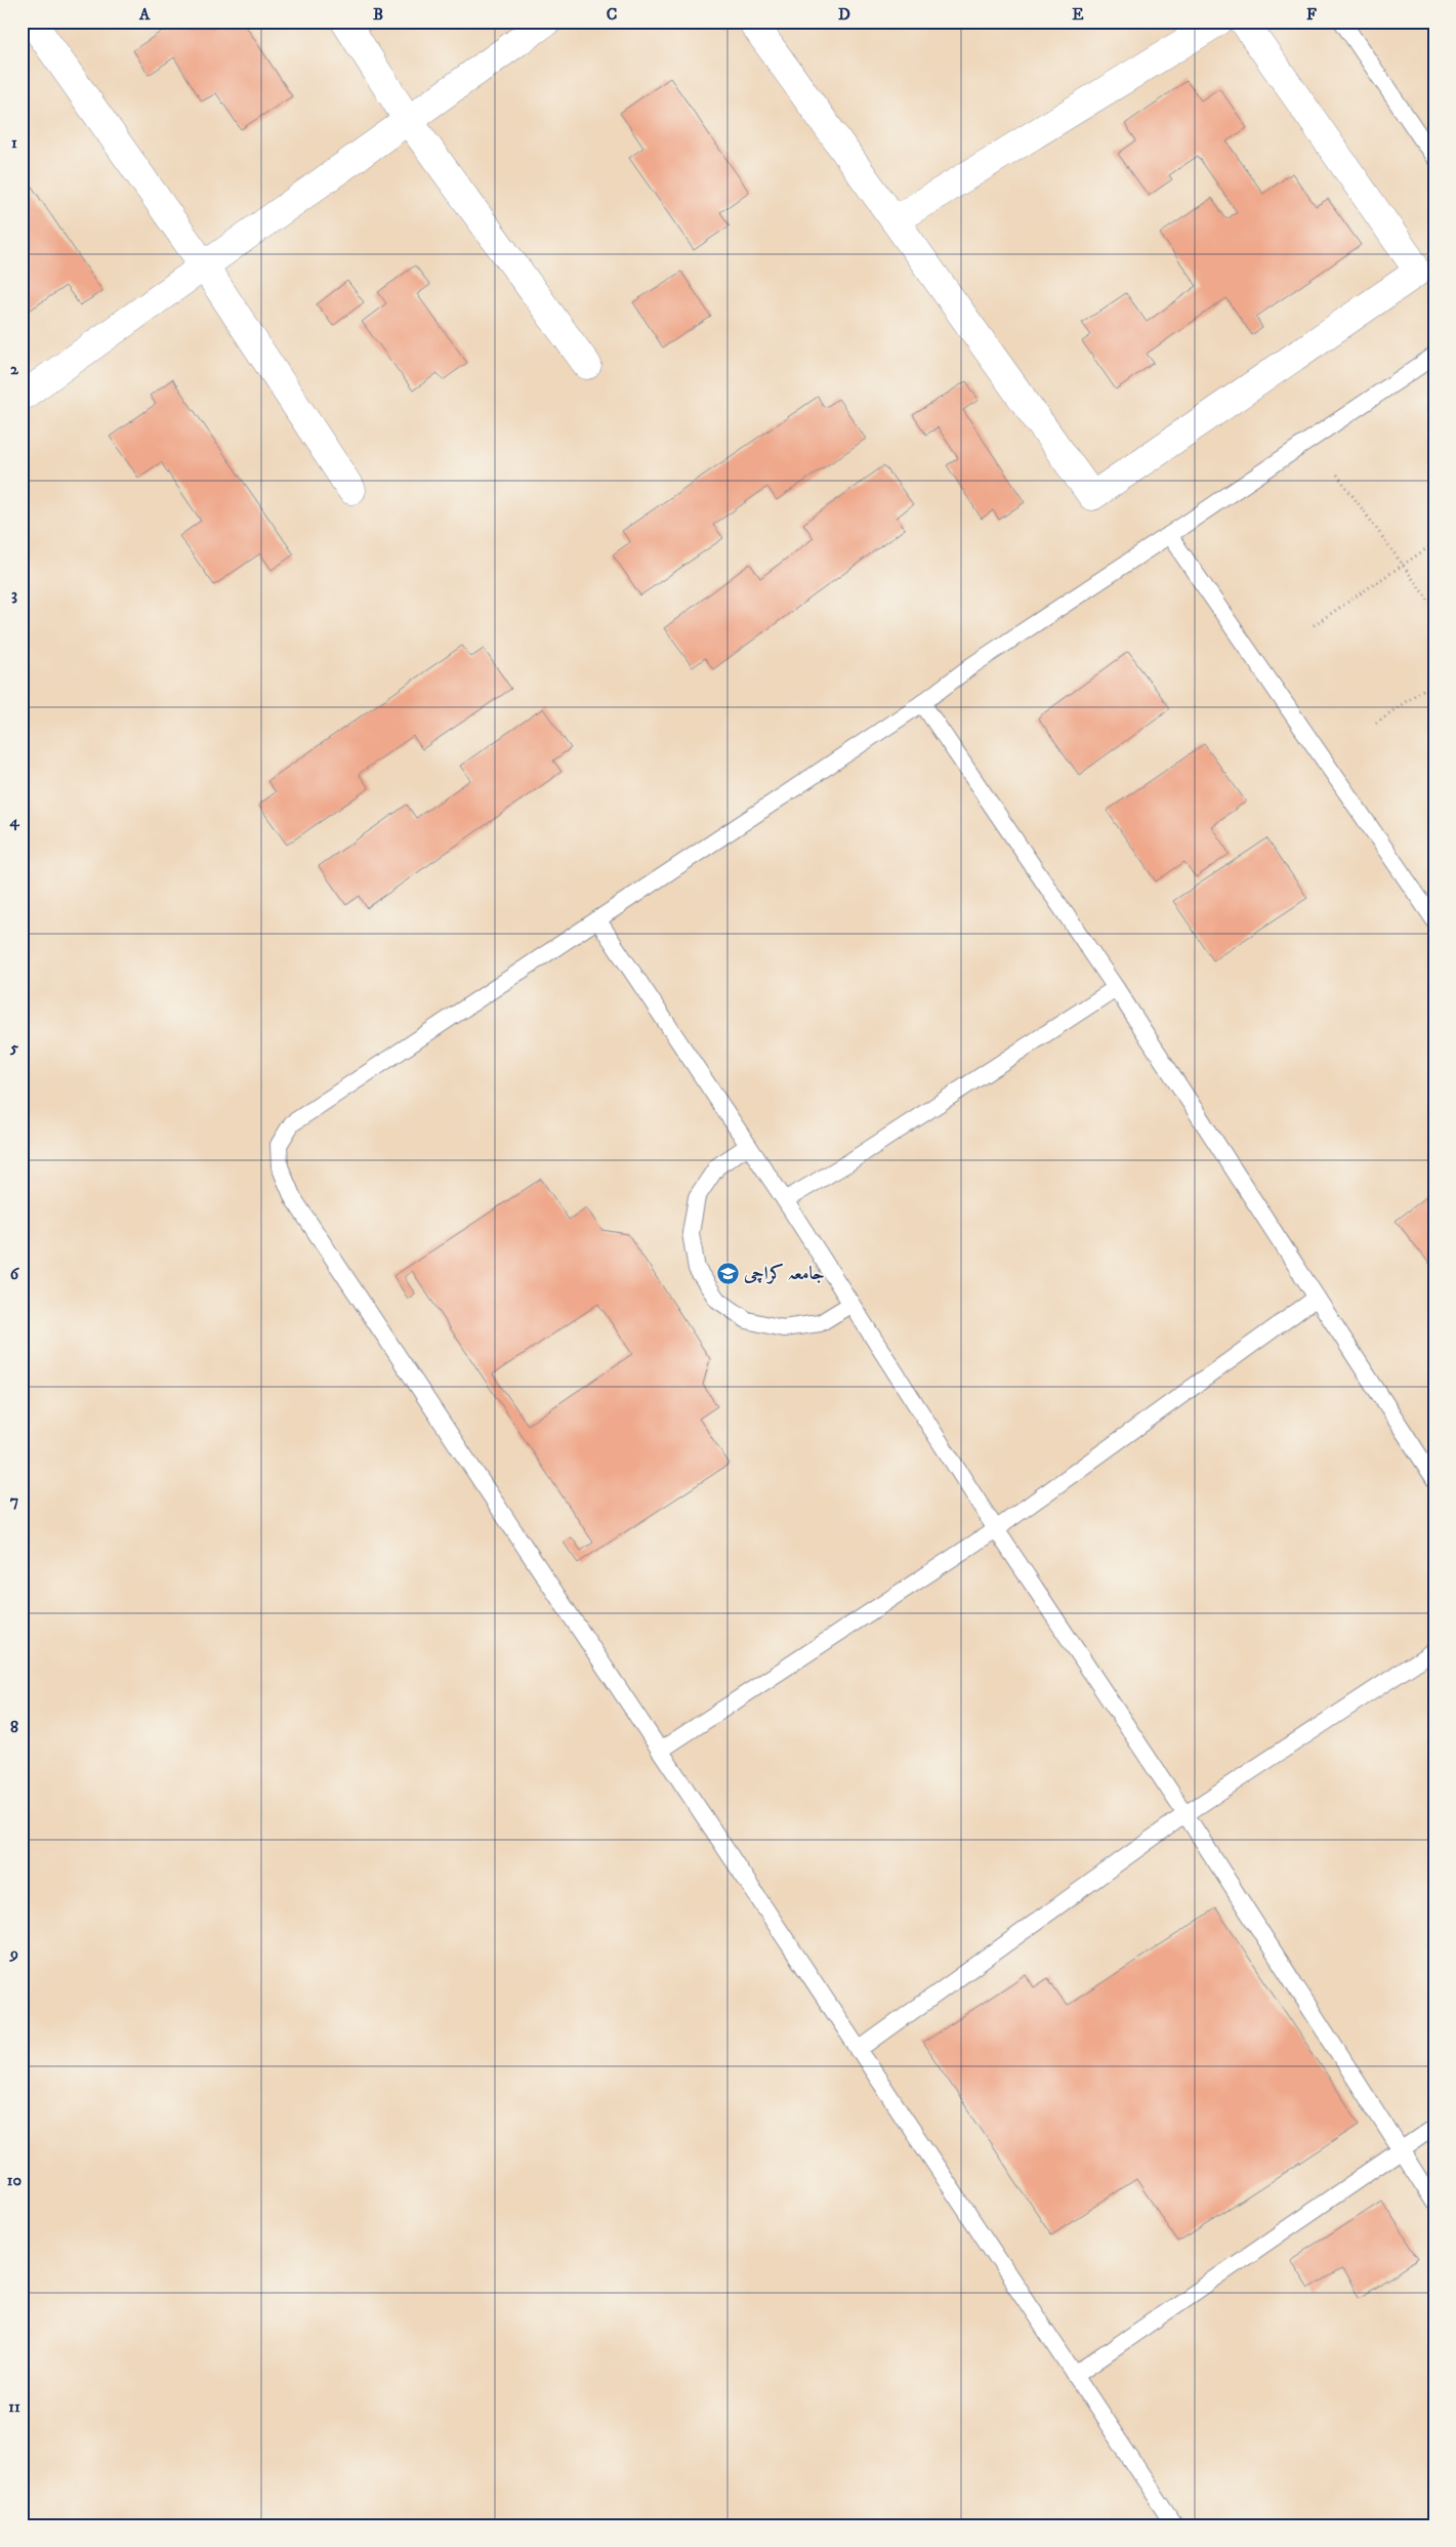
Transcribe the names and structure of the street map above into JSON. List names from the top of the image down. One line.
{"places":{"school or university":["جامعہ کراچی"]},"grid":{"columns":["A","B","C","D","E","F"],"rows":["1","2","3","4","5","6","7","8","9","10","11"]}}
